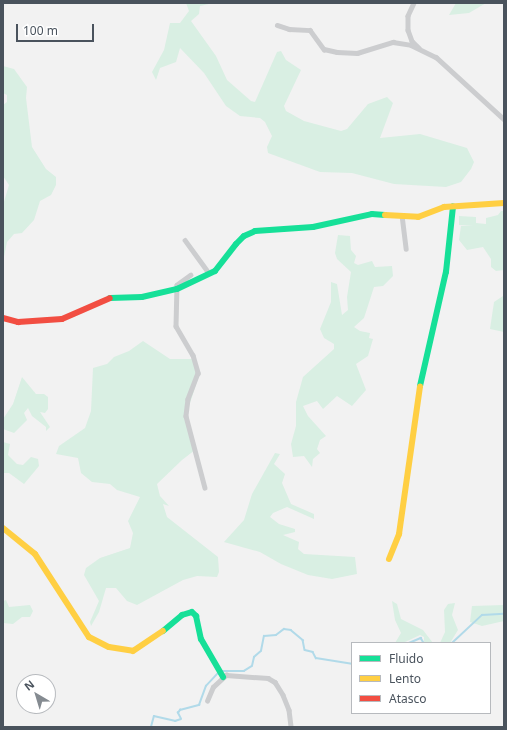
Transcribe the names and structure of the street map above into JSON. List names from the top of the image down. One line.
{"legend":["Fluido","Lento","Atasco"],"scale_bar":"100 m","north":"top left"}
